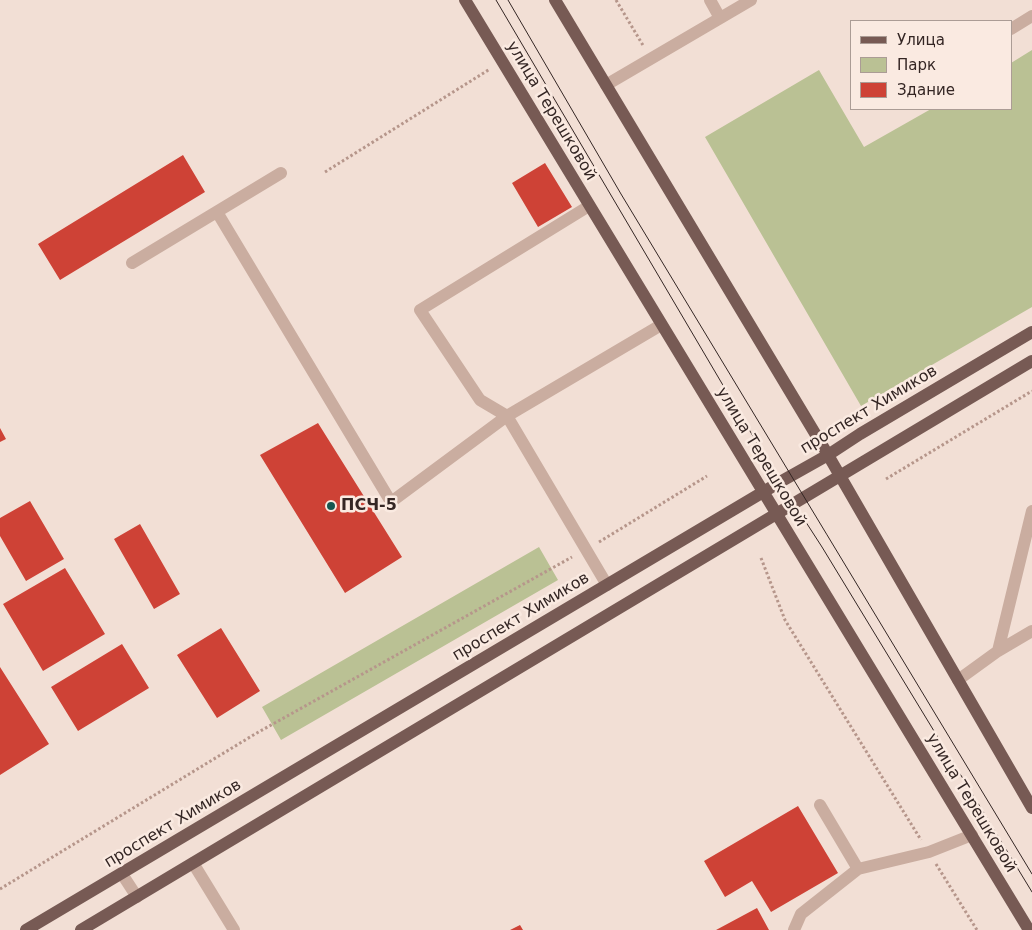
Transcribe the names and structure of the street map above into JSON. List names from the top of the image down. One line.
{"streets":{"main road":["улица Терешковой","проспект Химиков"]},"crossings":[["улица Терешковой","проспект Химиков"]],"places":["ПСЧ-5"],"legend":["Улица","Парк","Здание"]}
